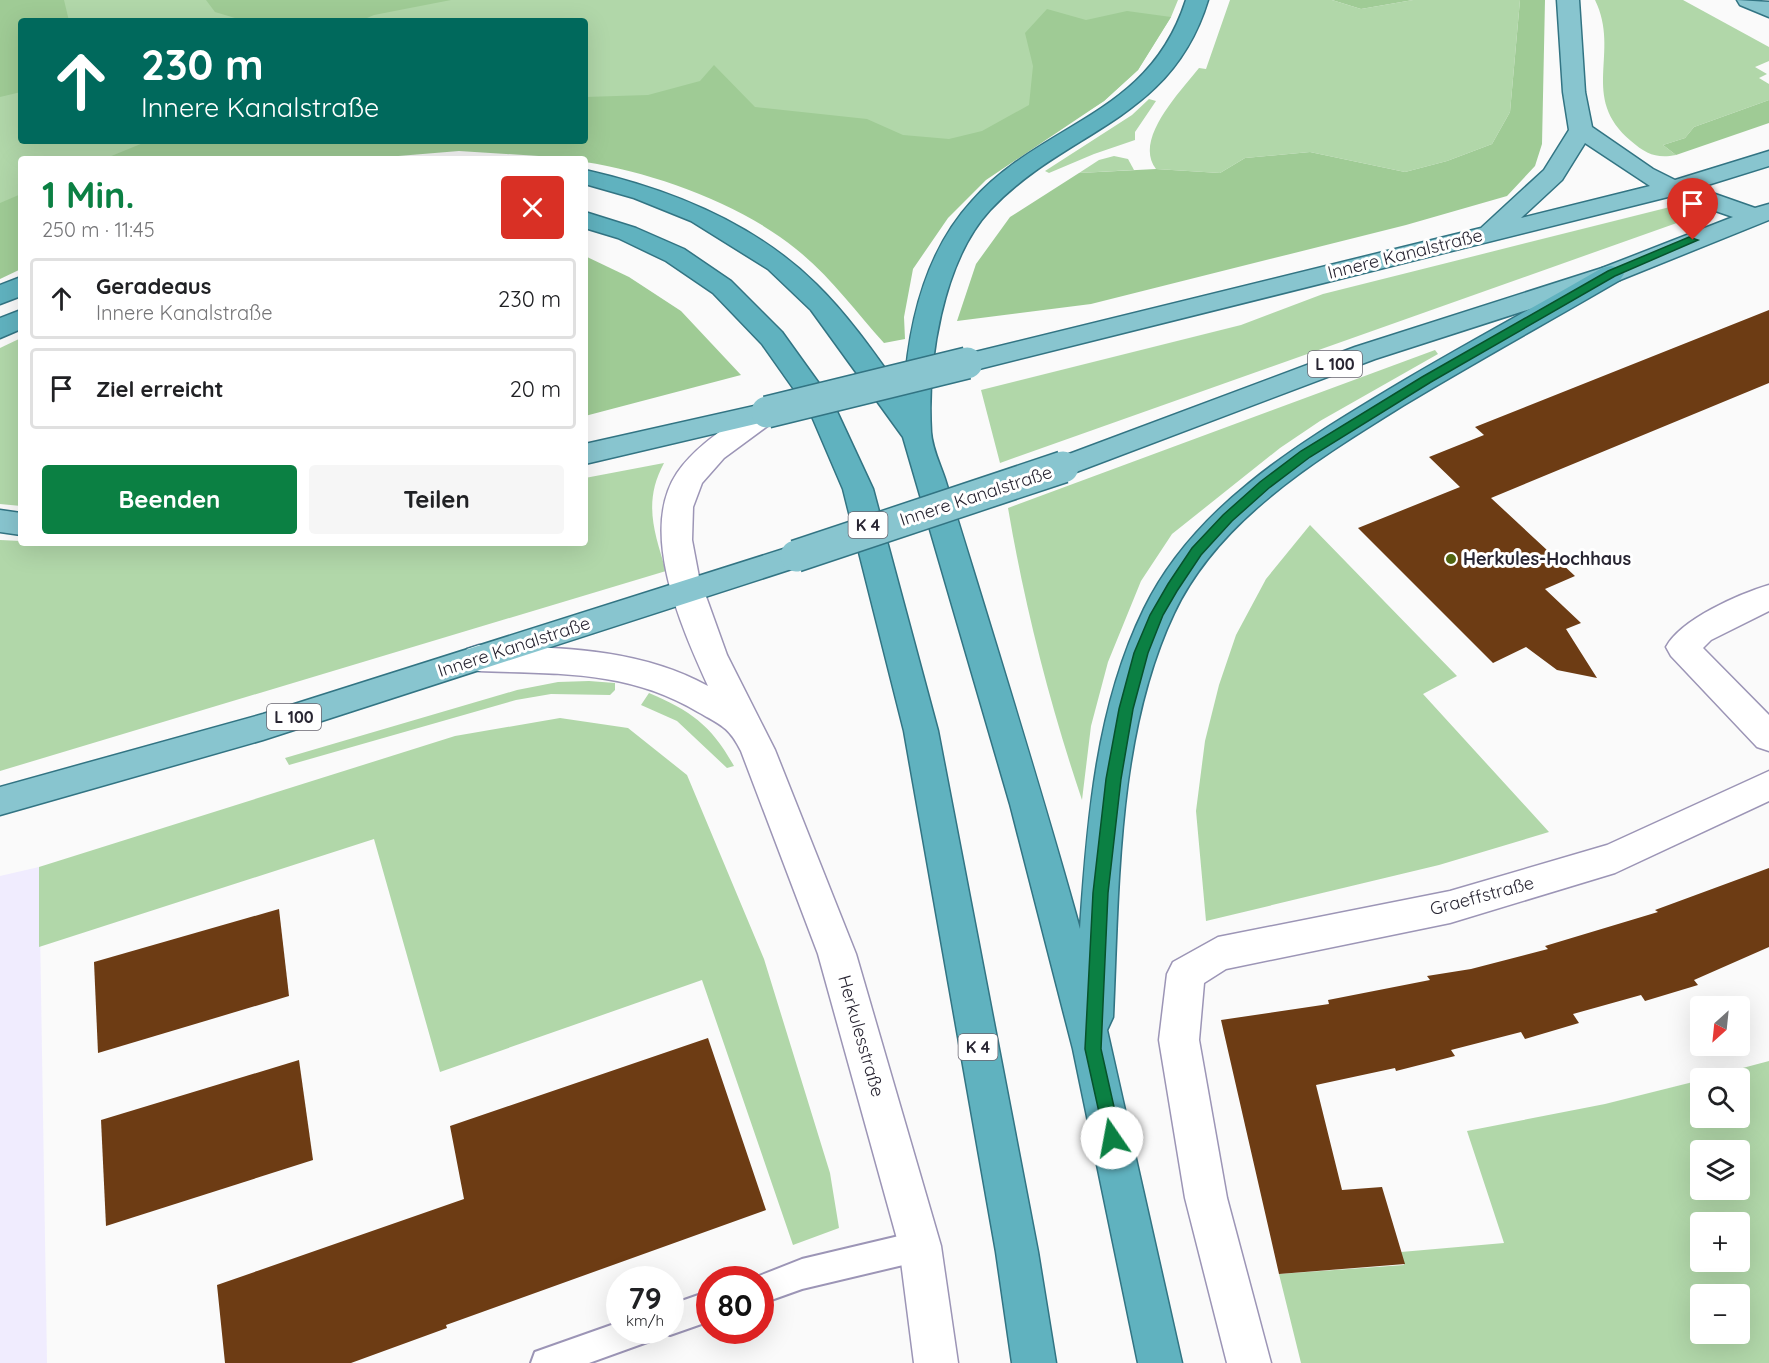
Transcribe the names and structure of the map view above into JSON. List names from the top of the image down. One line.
{"streets":{"highway":["L 100","K 4"],"main road":["Innere Kanalstraße"],"street":["Graeffstraße","Herkulesstraße"]},"crossings":[["Innere Kanalstraße","L 100"],["Innere Kanalstraße","Herkulesstraße"],["L 100","Herkulesstraße"]],"places":["Herkules-Hochhaus"],"north":"bottom left","page":{"turn":["230 m","Innere Kanalstraße"],"heading":["1 Min.","250 m · 11:45"],"list":[{"name":"Geradeaus","note":"Innere Kanalstraße","value":"230 m"},{"name":"Ziel erreicht","value":"20 m"}],"buttons":["Beenden","Teilen"],"map_buttons":["+","−"],"speed":"79 km/h","limit":"80"}}
